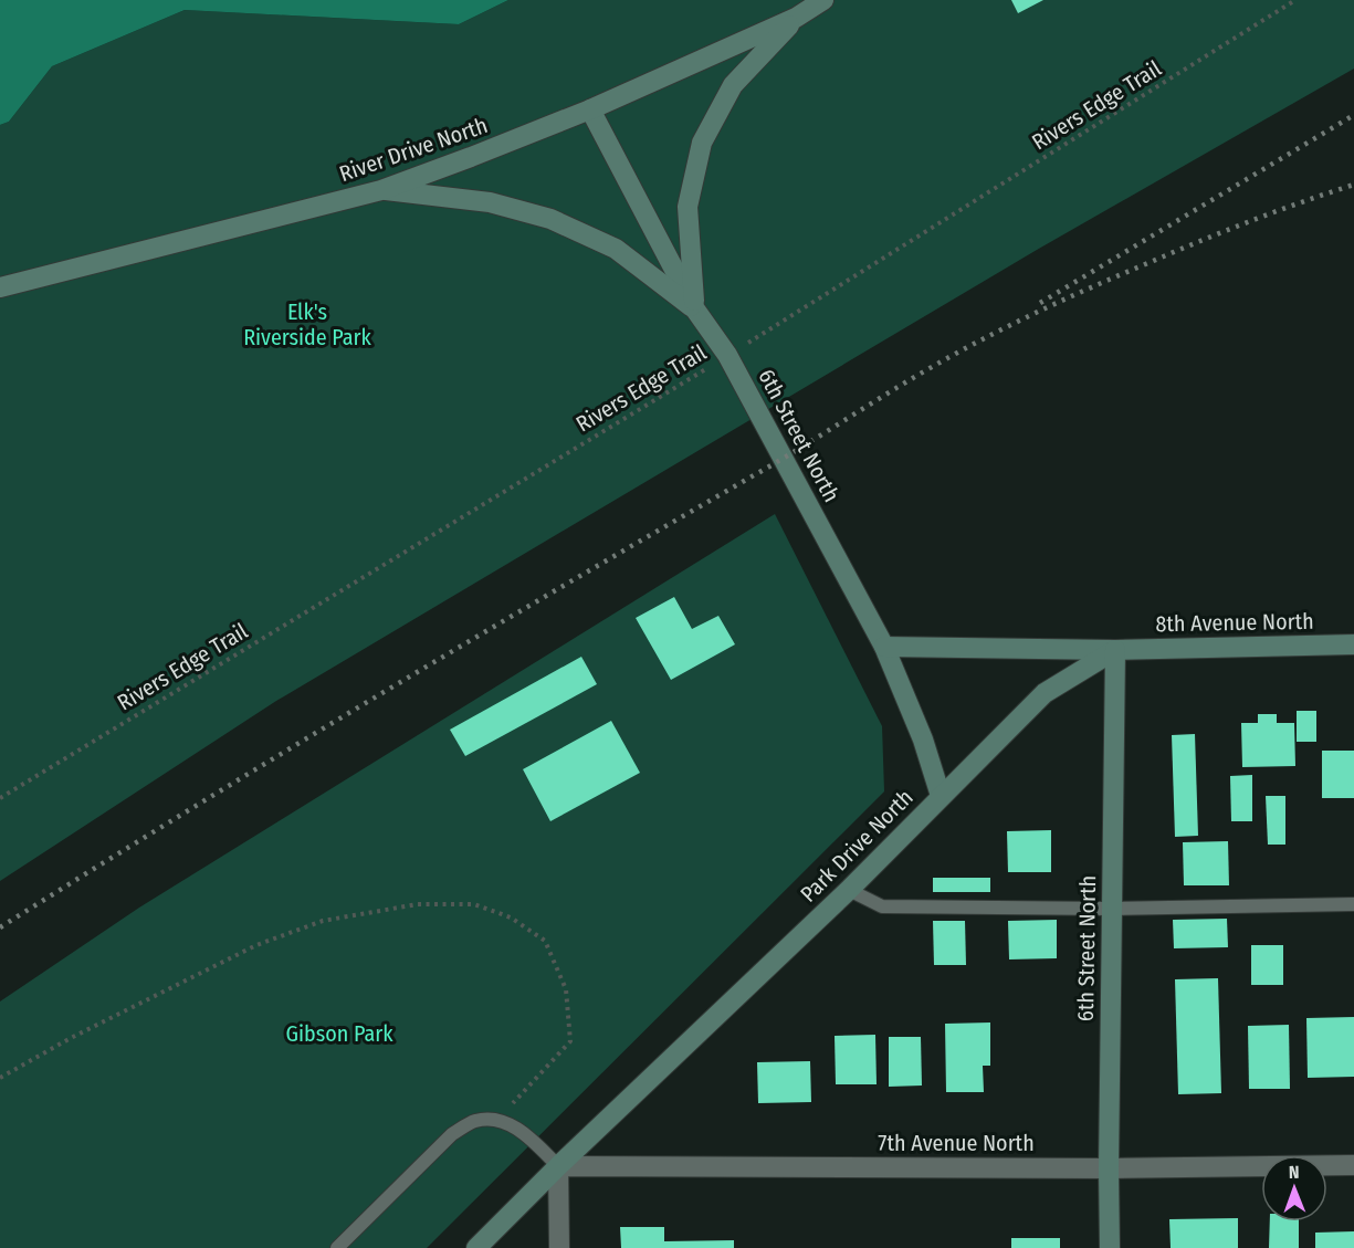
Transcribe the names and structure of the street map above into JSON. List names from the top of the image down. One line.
{"streets":{"street":["River Drive North","6th Street North","8th Avenue North","Park Drive North","7th Avenue North"],"path":["Rivers Edge Trail"]},"crossings":[["Rivers Edge Trail","6th Street North"],["River Drive North","6th Street North"],["6th Street North","8th Avenue North"],["6th Street North","Park Drive North"],["6th Street North","7th Avenue North"],["8th Avenue North","Park Drive North"],["Park Drive North","7th Avenue North"]],"parks":["Elk's Riverside Park","Gibson Park"],"north":"top"}
